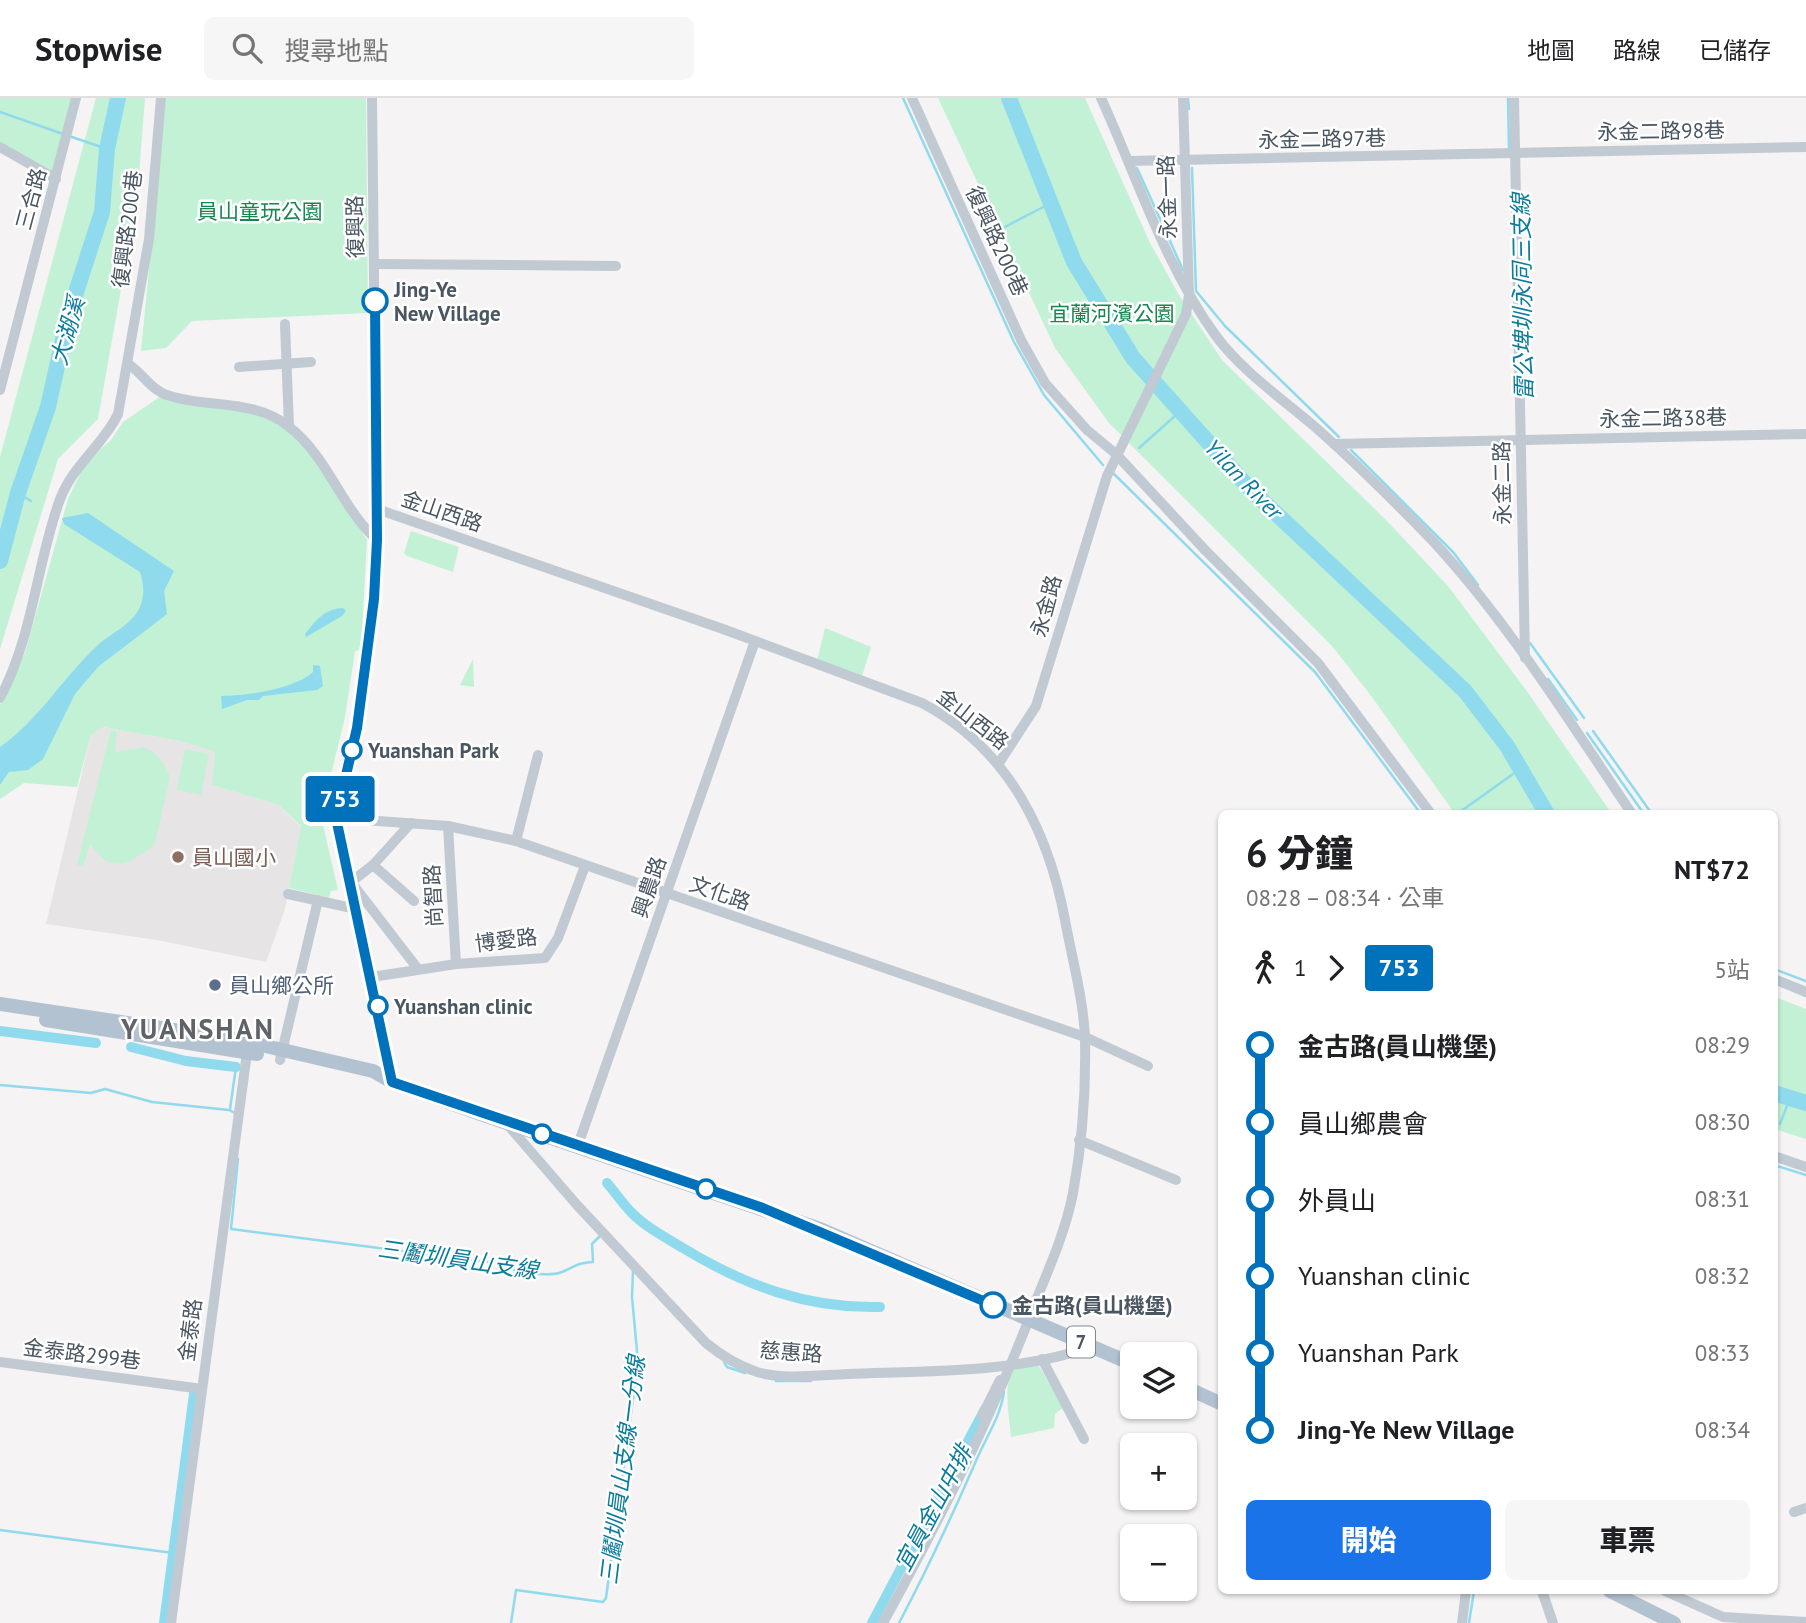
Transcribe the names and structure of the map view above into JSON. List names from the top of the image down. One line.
{"streets":{"main road":["7"],"street":["永金二路98巷","永金二路97巷","永金一路","三合路","復興路","復興路200巷","永金二路38巷","永金二路","金山西路","永金路","興農路","文化路","尚智路","博愛路","金泰路","慈惠路","金泰路299巷"]},"crossings":[["永金二路98巷","永金二路97巷"],["永金二路98巷","永金二路"],["永金二路97巷","永金一路"],["永金二路97巷","永金二路"],["永金一路","永金路"],["復興路","金山西路"],["復興路","文化路"],["復興路","博愛路"],["復興路","7"],["復興路200巷","永金路"],["永金二路38巷","永金二路"],["金山西路","永金路"],["金山西路","興農路"],["金山西路","文化路"],["金山西路","7"],["金山西路","慈惠路"],["興農路","文化路"],["興農路","7"],["文化路","尚智路"],["文化路","博愛路"],["尚智路","博愛路"],["金泰路","7"],["金泰路","金泰路299巷"],["7","慈惠路"]],"districts":["YUANSHAN"],"water":["雷公埤圳永同三支線","大湖溪","Yilan River","三鬮圳員山支線","三鬮圳員山支線一分線","宜員金山中排"],"parks":["員山童玩公園","宜蘭河濱公園"],"places":["Jing-Ye New Village","Yuanshan Park","員山國小","員山鄉公所","Yuanshan clinic","金古路(員山機堡)"],"lines":["bus line 753"],"page":{"header":"Stopwise","search":"搜尋地點","nav":["地圖","路線","已儲存"],"on_map":"753","heading":["6 分鐘","08:28 – 08:34 · 公車","NT$72"],"legs":["1","753","5站"],"list":[{"name":"金古路(員山機堡)","value":"08:29"},{"name":"員山鄉農會","value":"08:30"},{"name":"外員山","value":"08:31"},{"name":"Yuanshan clinic","value":"08:32"},{"name":"Yuanshan Park","value":"08:33"},{"name":"Jing-Ye New Village","value":"08:34"}],"map_buttons":["+","−"],"buttons":["開始","車票"]}}
